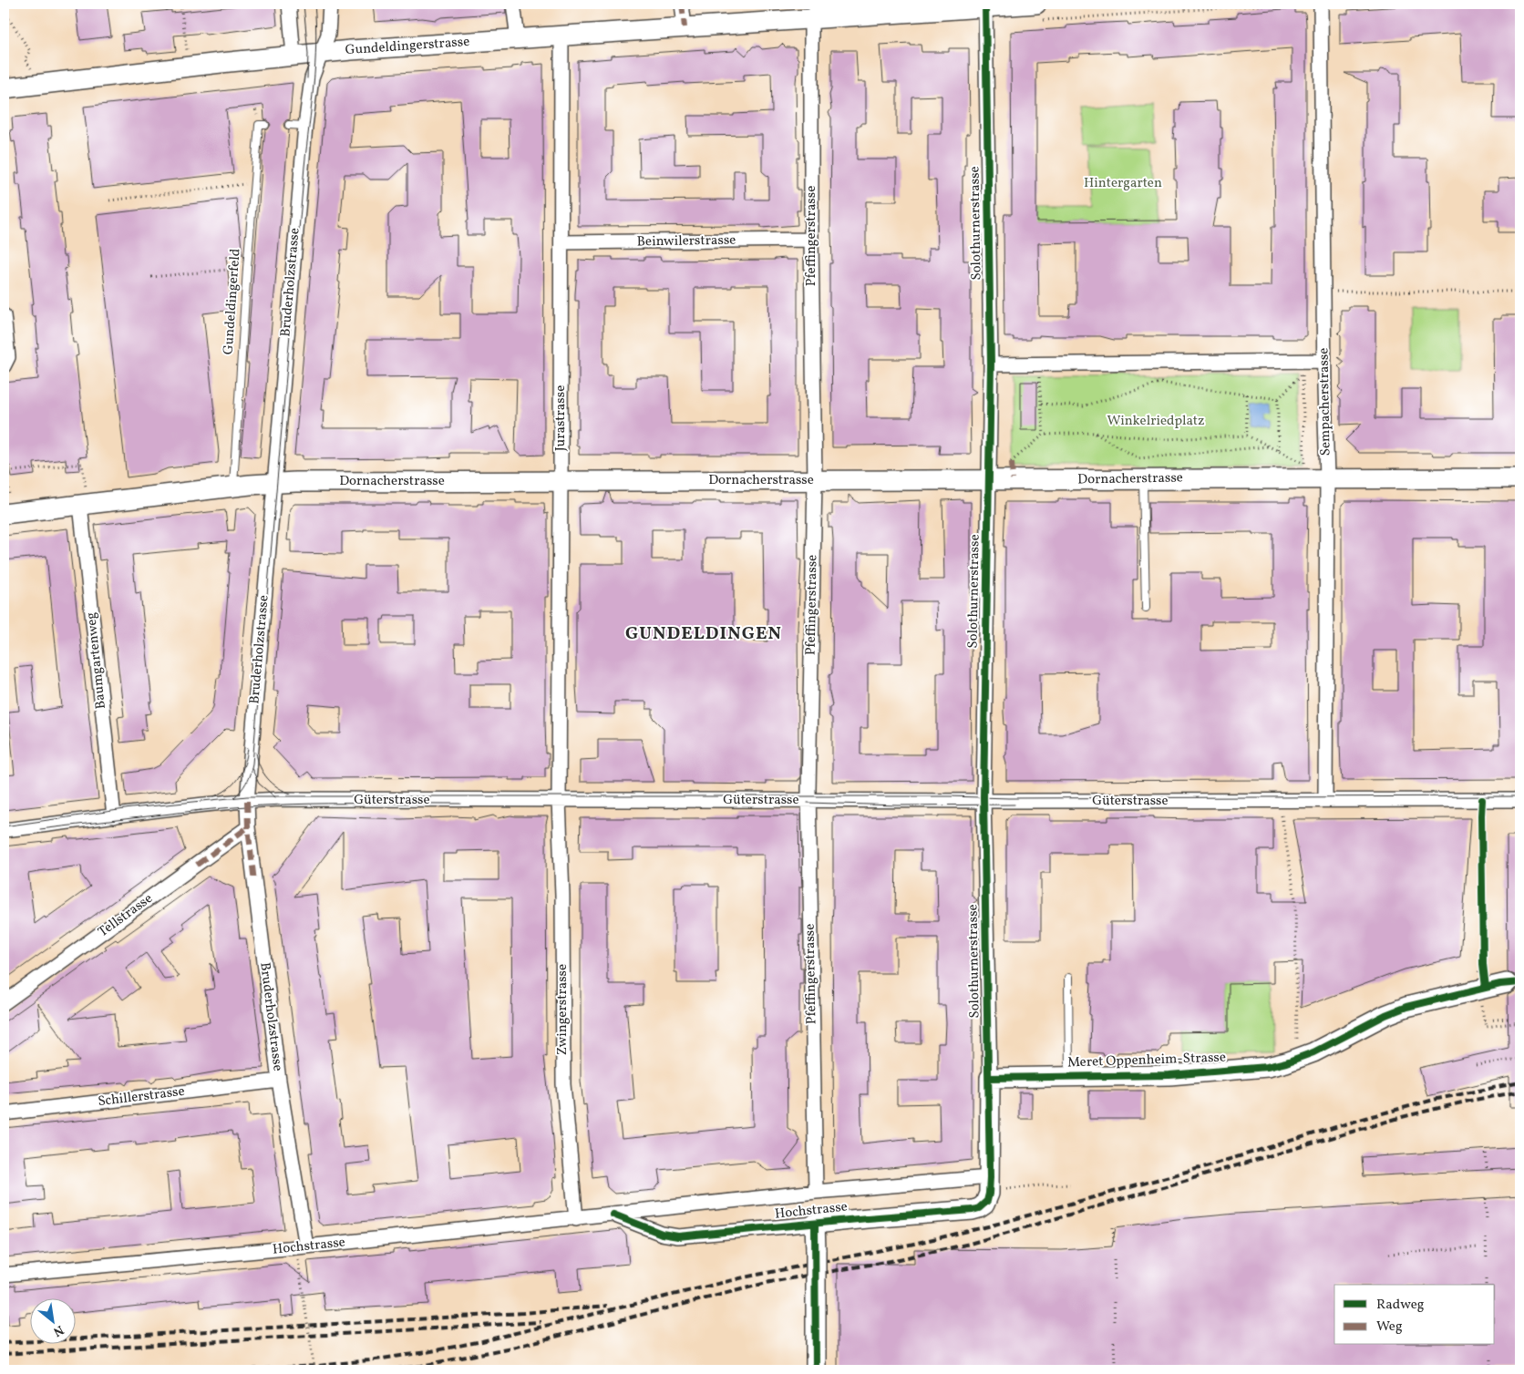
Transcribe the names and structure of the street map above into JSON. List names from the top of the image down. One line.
{"streets":{"main road":["Gundeldingerstrasse","Solothurnerstrasse","Dornacherstrasse","Meret Oppenheim-Strasse","Hochstrasse"],"street":["Pfeffingerstrasse","Beinwilerstrasse","Bruderholzstrasse","Sempacherstrasse","Jurastrasse","Baumgartenweg","Güterstrasse","Tellstrasse","Zwingerstrasse","Schillerstrasse"],"lane":["Gundeldingerfeld"]},"crossings":[["Gundeldingerstrasse","Solothurnerstrasse"],["Gundeldingerstrasse","Pfeffingerstrasse"],["Gundeldingerstrasse","Bruderholzstrasse"],["Gundeldingerstrasse","Jurastrasse"],["Solothurnerstrasse","Dornacherstrasse"],["Solothurnerstrasse","Güterstrasse"],["Solothurnerstrasse","Meret Oppenheim-Strasse"],["Solothurnerstrasse","Hochstrasse"],["Pfeffingerstrasse","Beinwilerstrasse"],["Pfeffingerstrasse","Dornacherstrasse"],["Pfeffingerstrasse","Güterstrasse"],["Pfeffingerstrasse","Hochstrasse"],["Beinwilerstrasse","Jurastrasse"],["Bruderholzstrasse","Dornacherstrasse"],["Bruderholzstrasse","Güterstrasse"],["Bruderholzstrasse","Tellstrasse"],["Bruderholzstrasse","Schillerstrasse"],["Bruderholzstrasse","Hochstrasse"],["Gundeldingerfeld","Dornacherstrasse"],["Sempacherstrasse","Dornacherstrasse"],["Sempacherstrasse","Güterstrasse"],["Jurastrasse","Dornacherstrasse"],["Jurastrasse","Güterstrasse"],["Jurastrasse","Zwingerstrasse"],["Dornacherstrasse","Baumgartenweg"],["Baumgartenweg","Güterstrasse"],["Güterstrasse","Zwingerstrasse"],["Zwingerstrasse","Hochstrasse"]],"districts":["GUNDELDINGEN"],"parks":["Hintergarten","Winkelriedplatz"],"legend":["Radweg","Weg"],"north":"bottom right"}
